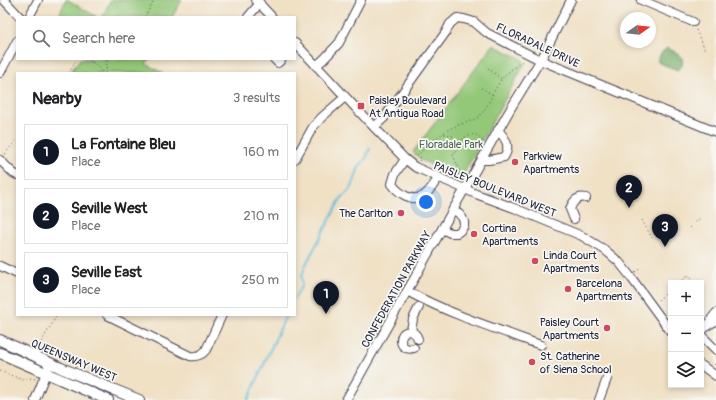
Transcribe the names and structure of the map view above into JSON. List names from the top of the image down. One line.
{"streets":{"main road":["QUEENSWAY WEST"],"street":["FLORADALE DRIVE","PAISLEY BOULEVARD WEST","CONFEDERATION PARKWAY"]},"crossings":[["FLORADALE DRIVE","PAISLEY BOULEVARD WEST"],["FLORADALE DRIVE","CONFEDERATION PARKWAY"],["PAISLEY BOULEVARD WEST","CONFEDERATION PARKWAY"]],"parks":["Floradale Park"],"places":{"transit":["Paisley Boulevard At Antigua Road"],"other":["Parkview Apartments","The Carlton","Cortina Apartments","Linda Court Apartments","Barcelona Apartments","Paisley Court Apartments","St. Catherine of Siena School"]},"north":"right","page":{"search":"Search here","heading":["Nearby","3 results"],"list":[{"mark":"1","name":"La Fontaine Bleu","note":"Place","value":"160 m"},{"mark":"2","name":"Seville West","note":"Place","value":"210 m"},{"mark":"3","name":"Seville East","note":"Place","value":"250 m"}],"pins":["2","3","1"],"map_buttons":["+","−"]}}
